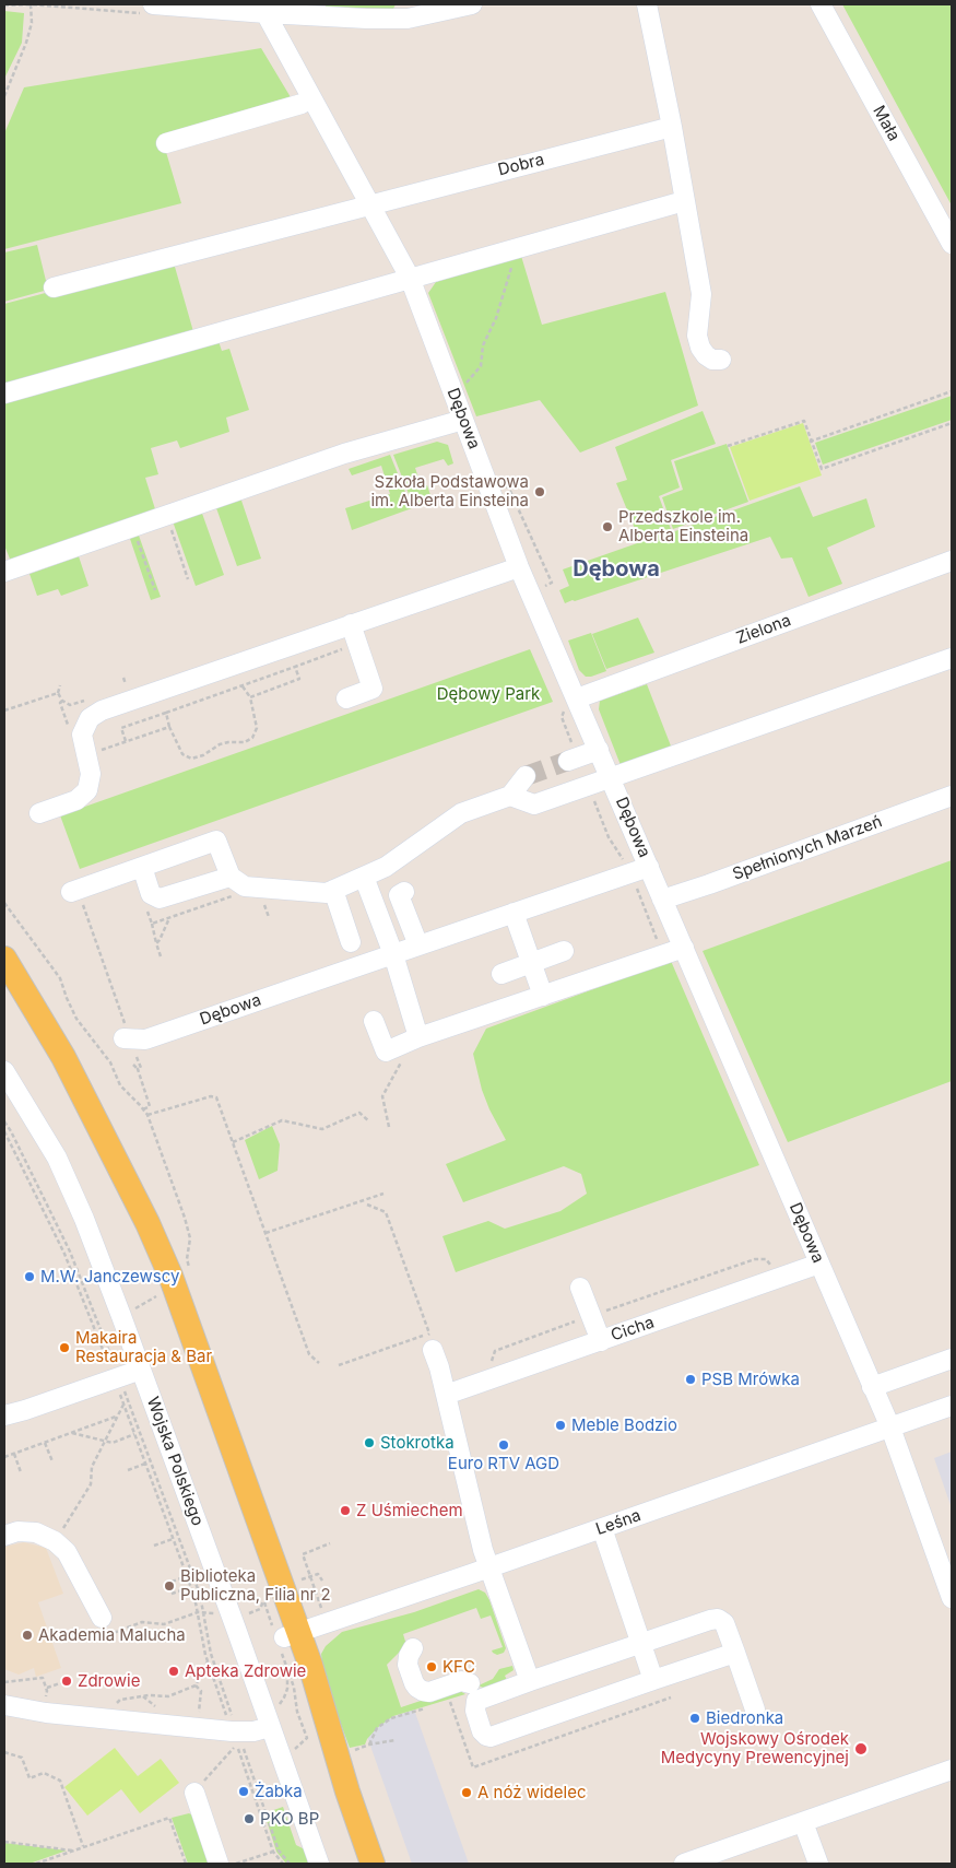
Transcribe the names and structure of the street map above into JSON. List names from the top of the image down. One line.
{"streets":{"street":["Mała","Dobra","Dębowa","Zielona","Spełnionych Marzeń","Cicha","Wojska Polskiego","Leśna"]},"crossings":[["Dobra","Dębowa"],["Dębowa","Zielona"],["Dębowa","Spełnionych Marzeń"],["Dębowa","Cicha"],["Dębowa","Leśna"]],"districts":["Dębowa"],"parks":["Dębowy Park"],"places":["Szkoła Podstawowa im. Alberta Einsteina","Przedszkole im. Alberta Einsteina","M.W. Janczewscy","Makaira Restauracja & Bar","PSB Mrówka","Meble Bodzio","Stokrotka","Euro RTV AGD","Z Uśmiechem","Biblioteka Publiczna, Filia nr 2","Akademia Malucha","KFC","Apteka Zdrowie","Zdrowie","Biedronka","Wojskowy Ośrodek Medycyny Prewencyjnej","Żabka","A nóż widelec","PKO BP"]}
